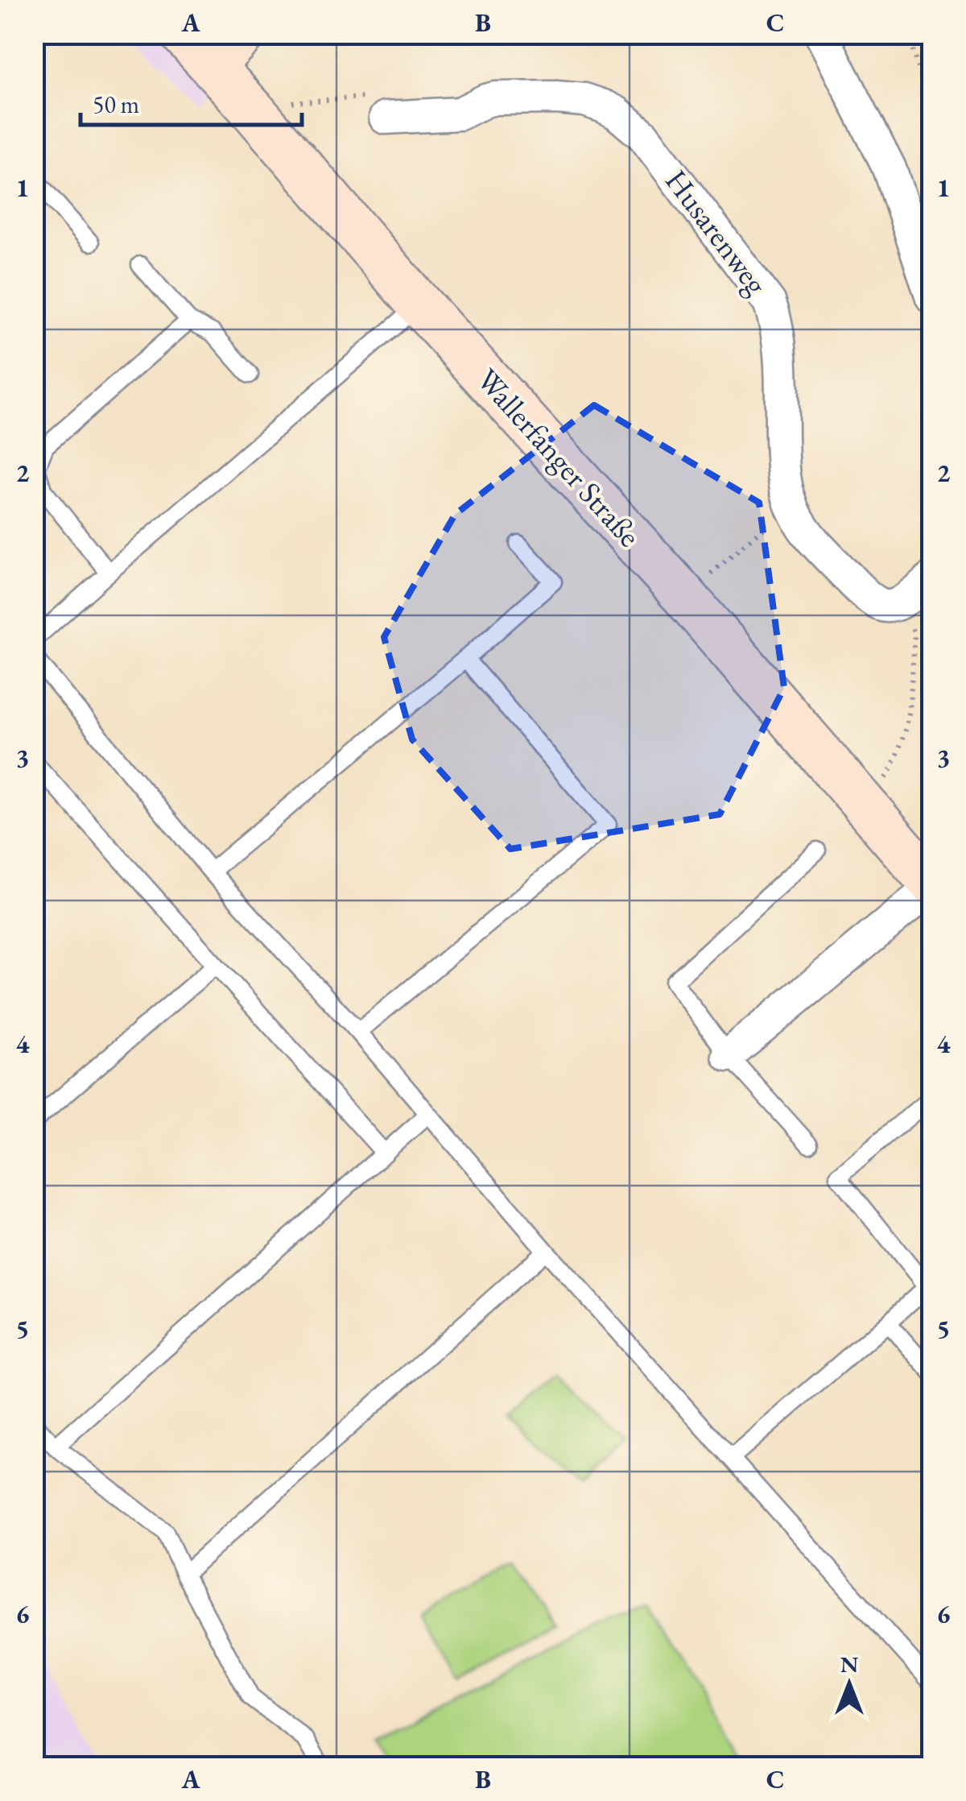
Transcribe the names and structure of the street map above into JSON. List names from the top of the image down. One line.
{"streets":{"main road":["Wallerfanger Straße"],"street":["Husarenweg"]},"scale_bar":"50 m","north":"top","grid":{"columns":["A","B","C"],"rows":["1","2","3","4","5","6"]}}
